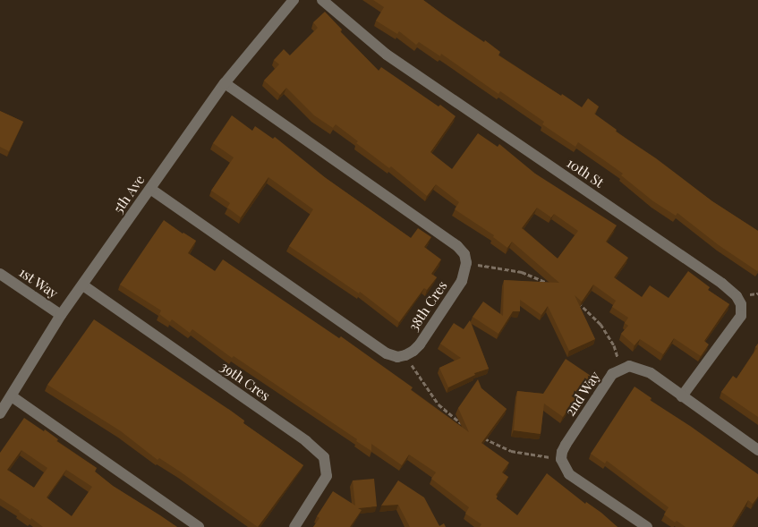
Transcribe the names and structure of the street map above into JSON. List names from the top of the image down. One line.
{"streets":{"street":["10th St","5th Ave","1st Way","38th Cres","39th Cres","2nd Way"]},"crossings":[["10th St","2nd Way"],["5th Ave","1st Way"],["5th Ave","39th Cres"]]}
